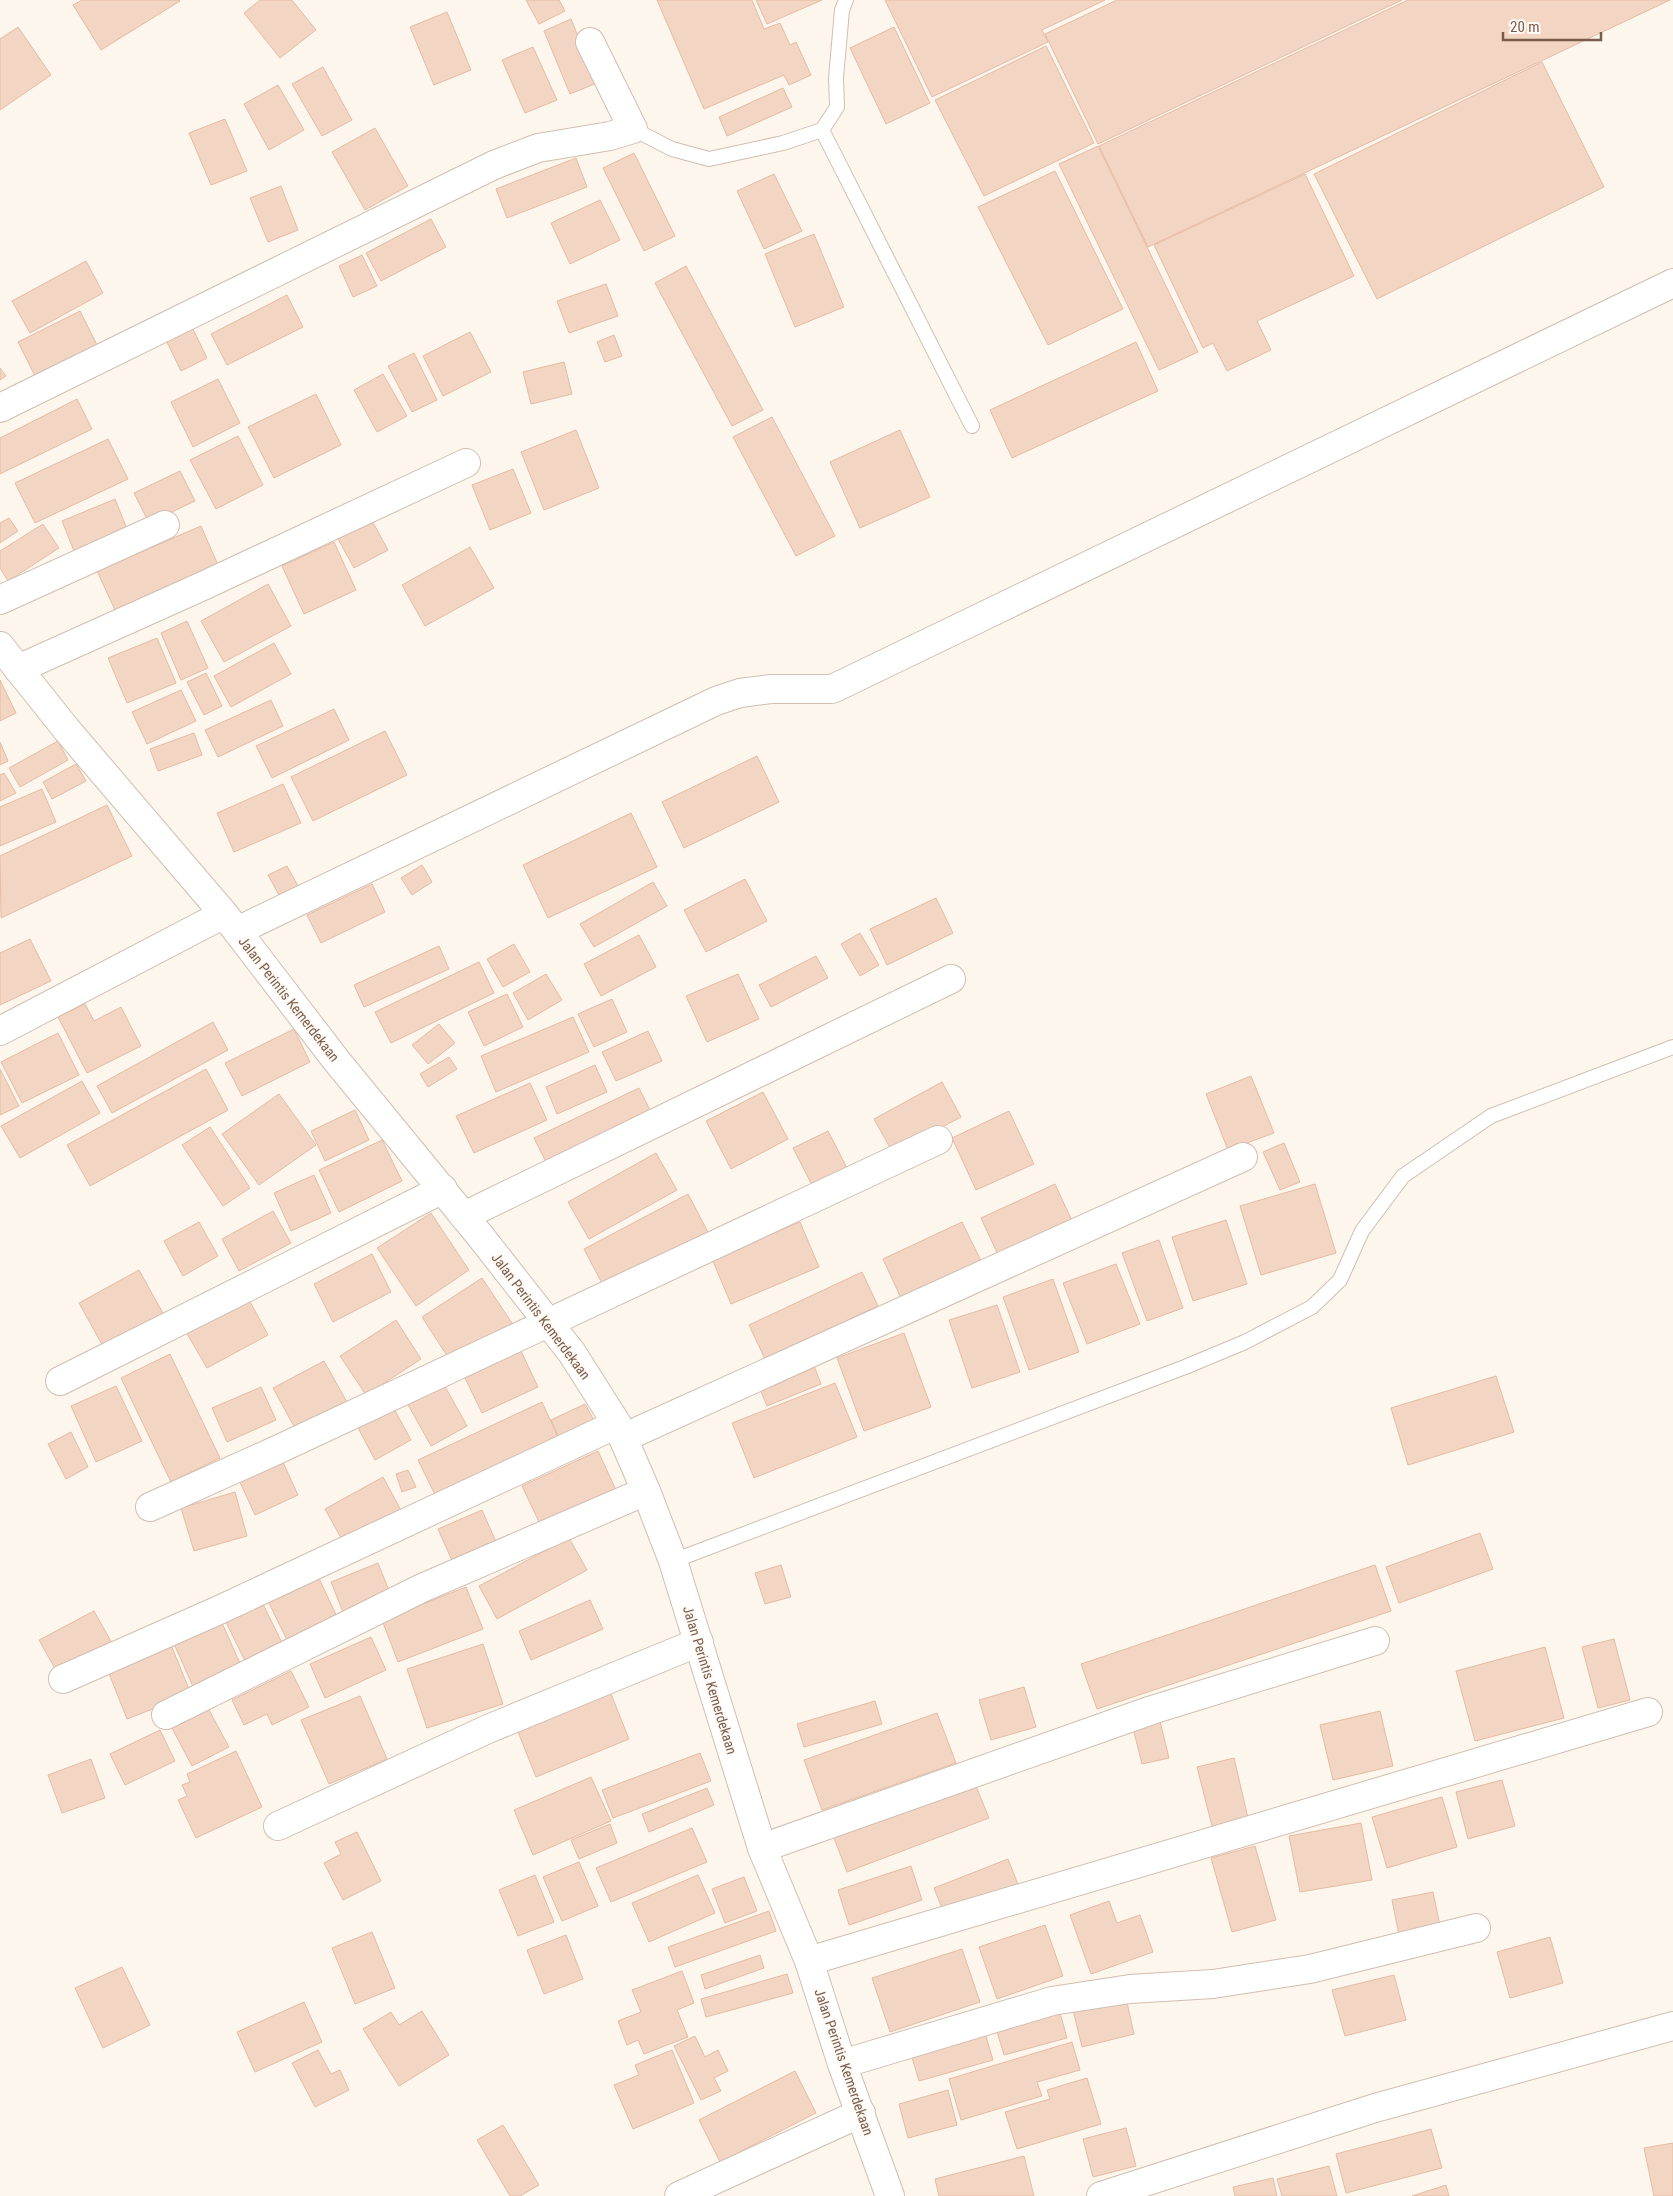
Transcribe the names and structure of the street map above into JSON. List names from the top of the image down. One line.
{"streets":{"street":["Jalan Perintis Kemerdekaan"]},"scale_bar":"20 m"}
